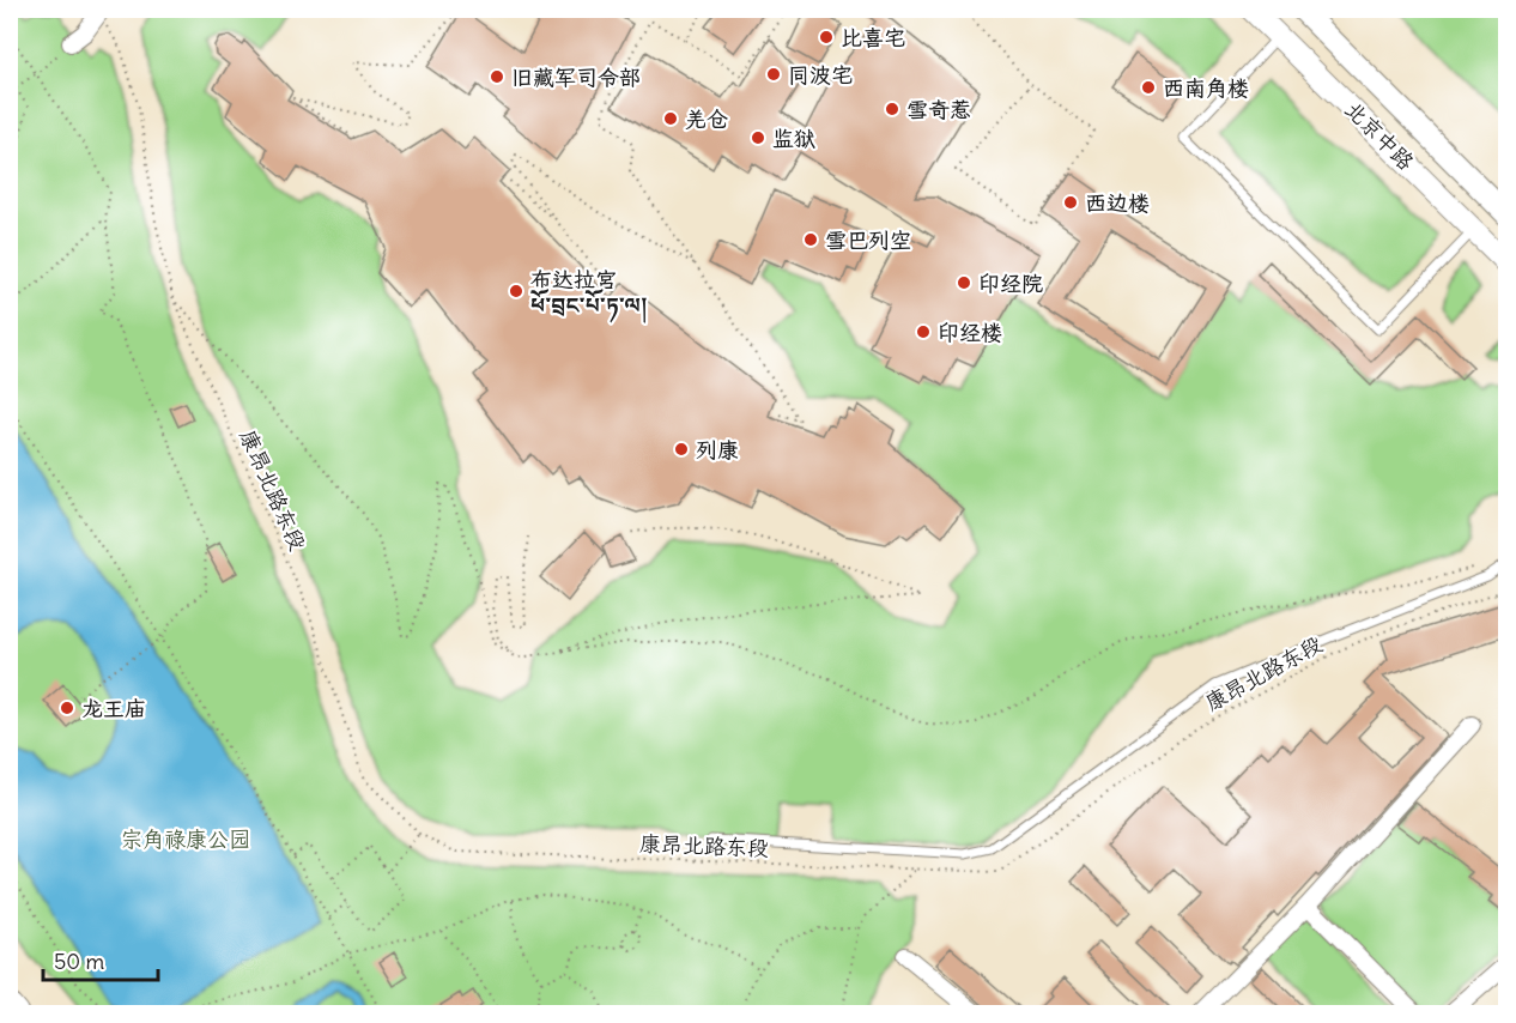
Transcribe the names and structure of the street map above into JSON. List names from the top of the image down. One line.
{"streets":{"main road":["北京中路"],"path":["康昂北路东段"]},"parks":["宗角禄康公园"],"places":["比喜宅","同波宅","旧藏军司令部","西南角楼","雪奇惹","羌仓","监狱","西边楼","雪巴列空","印经院","布达拉宫 ཕོ་བྲང་པོ་ཏ་ལ།","印经楼","列康","龙王庙"],"scale_bar":"50 m"}
